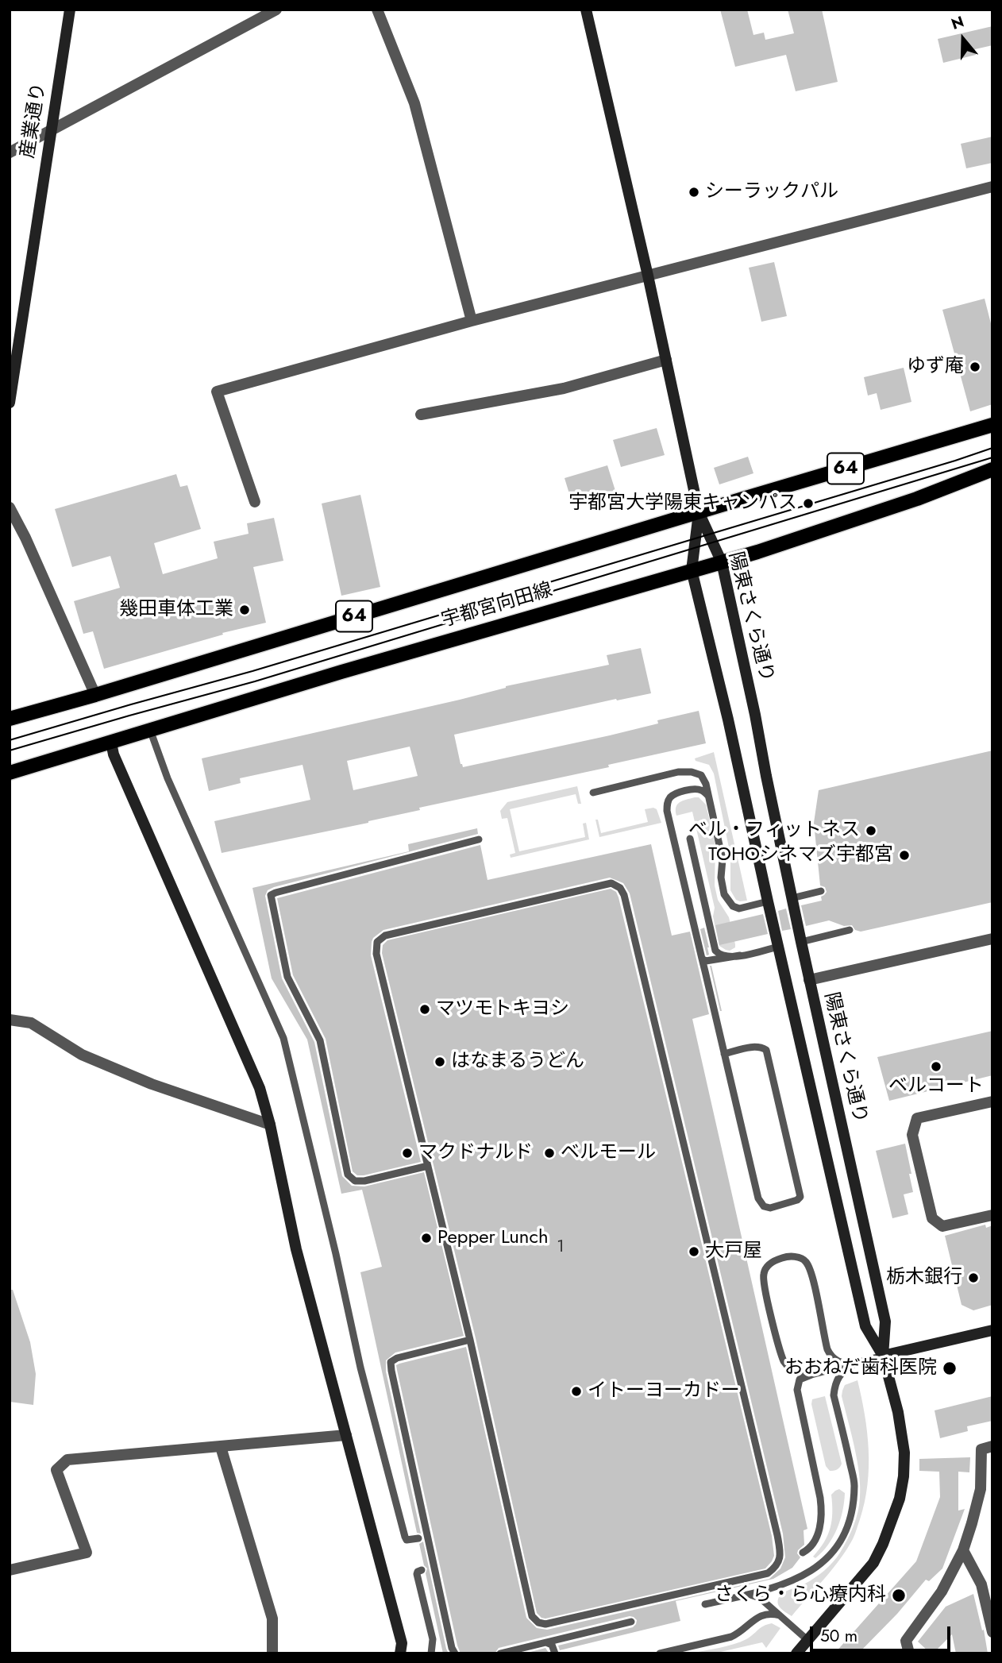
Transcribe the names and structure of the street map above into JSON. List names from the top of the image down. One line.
{"streets":{"main road":["64","宇都宮向田線"],"street":["産業通り","陽東さくら通り"]},"crossings":[["宇都宮向田線","陽東さくら通り"]],"places":["シーラックパル","ゆず庵","宇都宮大学陽東キャンパス","幾田車体工業","ベル・フィットネス","TOHOシネマズ宇都宮","マツモトキヨシ","はなまるうどん","ベルコート","マクドナルド","ベルモール","Pepper Lunch","大戸屋","栃木銀行","おおねだ歯科医院","イトーヨーカドー","さくら・ら心療内科"],"house_numbers":["1"],"scale_bar":"50 m","north":"top"}
